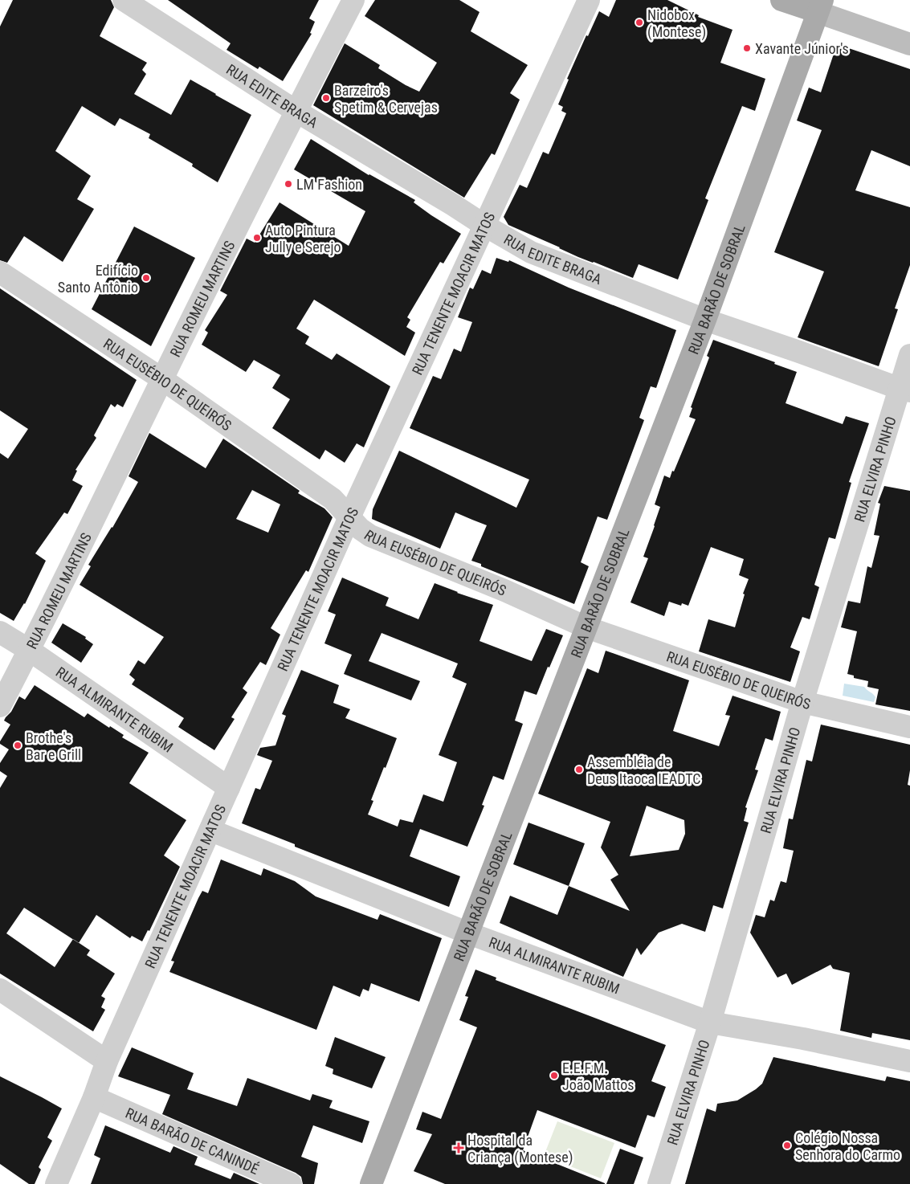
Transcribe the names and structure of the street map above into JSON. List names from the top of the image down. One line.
{"streets":{"main road":["RUA BARÃO DE SOBRAL"],"street":["RUA EDITE BRAGA","RUA TENENTE MOACIR MATOS","RUA ROMEU MARTINS","RUA EUSÉBIO DE QUEIRÓS","RUA ELVIRA PINHO","RUA ALMIRANTE RUBIM","RUA BARÃO DE CANINDÉ"]},"crossings":[["RUA EDITE BRAGA","RUA BARÃO DE SOBRAL"],["RUA EDITE BRAGA","RUA TENENTE MOACIR MATOS"],["RUA EDITE BRAGA","RUA ROMEU MARTINS"],["RUA EDITE BRAGA","RUA ELVIRA PINHO"],["RUA BARÃO DE SOBRAL","RUA EUSÉBIO DE QUEIRÓS"],["RUA BARÃO DE SOBRAL","RUA ALMIRANTE RUBIM"],["RUA TENENTE MOACIR MATOS","RUA EUSÉBIO DE QUEIRÓS"],["RUA TENENTE MOACIR MATOS","RUA ALMIRANTE RUBIM"],["RUA TENENTE MOACIR MATOS","RUA BARÃO DE CANINDÉ"],["RUA ROMEU MARTINS","RUA EUSÉBIO DE QUEIRÓS"],["RUA ROMEU MARTINS","RUA ALMIRANTE RUBIM"],["RUA EUSÉBIO DE QUEIRÓS","RUA ELVIRA PINHO"],["RUA ELVIRA PINHO","RUA ALMIRANTE RUBIM"]],"places":{"other":["Nidobox (Montese)","Xavante Júnior's","Barzeiro's Spetim & Cervejas","LM Fashion","Auto Pintura Jully e Serejo","Edifício Santo Antônio","Brothe's Bar e Grill","Assembléia de Deus Itaoca IEADTC","E.E.F.M. João Mattos","Colégio Nossa Senhora do Carmo"],"health":["Hospital da Criança (Montese)"]}}
